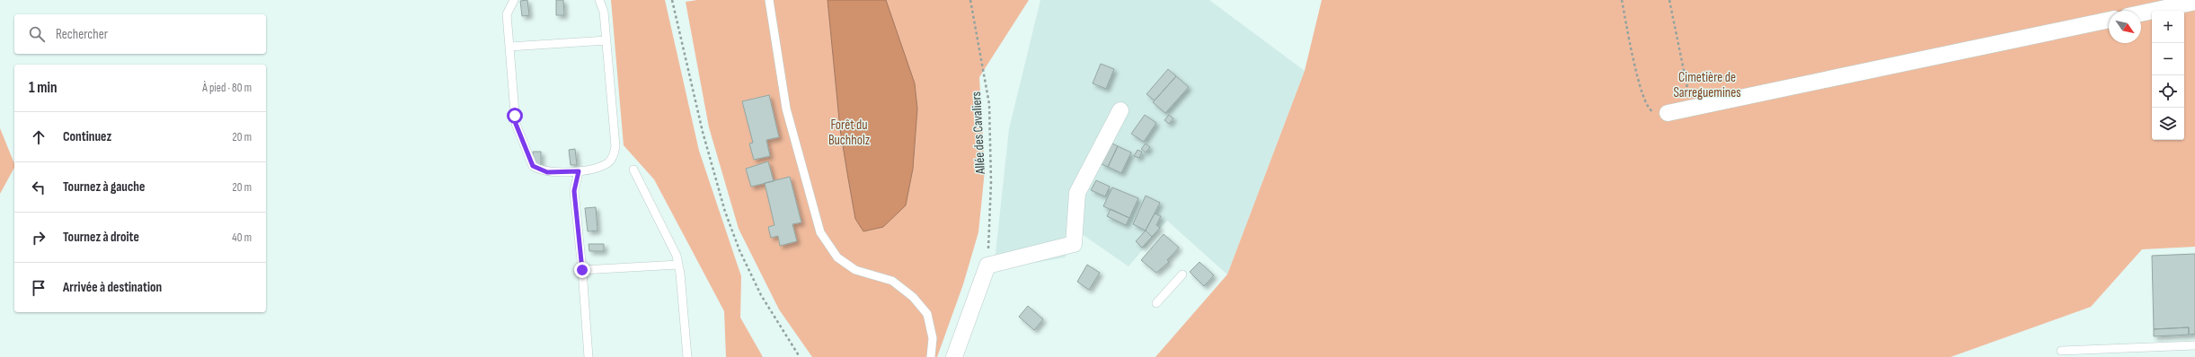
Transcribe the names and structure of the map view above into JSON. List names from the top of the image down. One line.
{"streets":{"path":["Allée des Cavaliers"]},"parks":["Cimetière de Sarreguemines","Forêt du Buchholz"],"north":"bottom right","page":{"map_buttons":["+","−"],"search":"Rechercher","heading":["1 min","À pied · 80 m"],"list":[["Continuez","20 m"],["Tournez à gauche","20 m"],["Tournez à droite","40 m"],"Arrivée à destination"]}}
